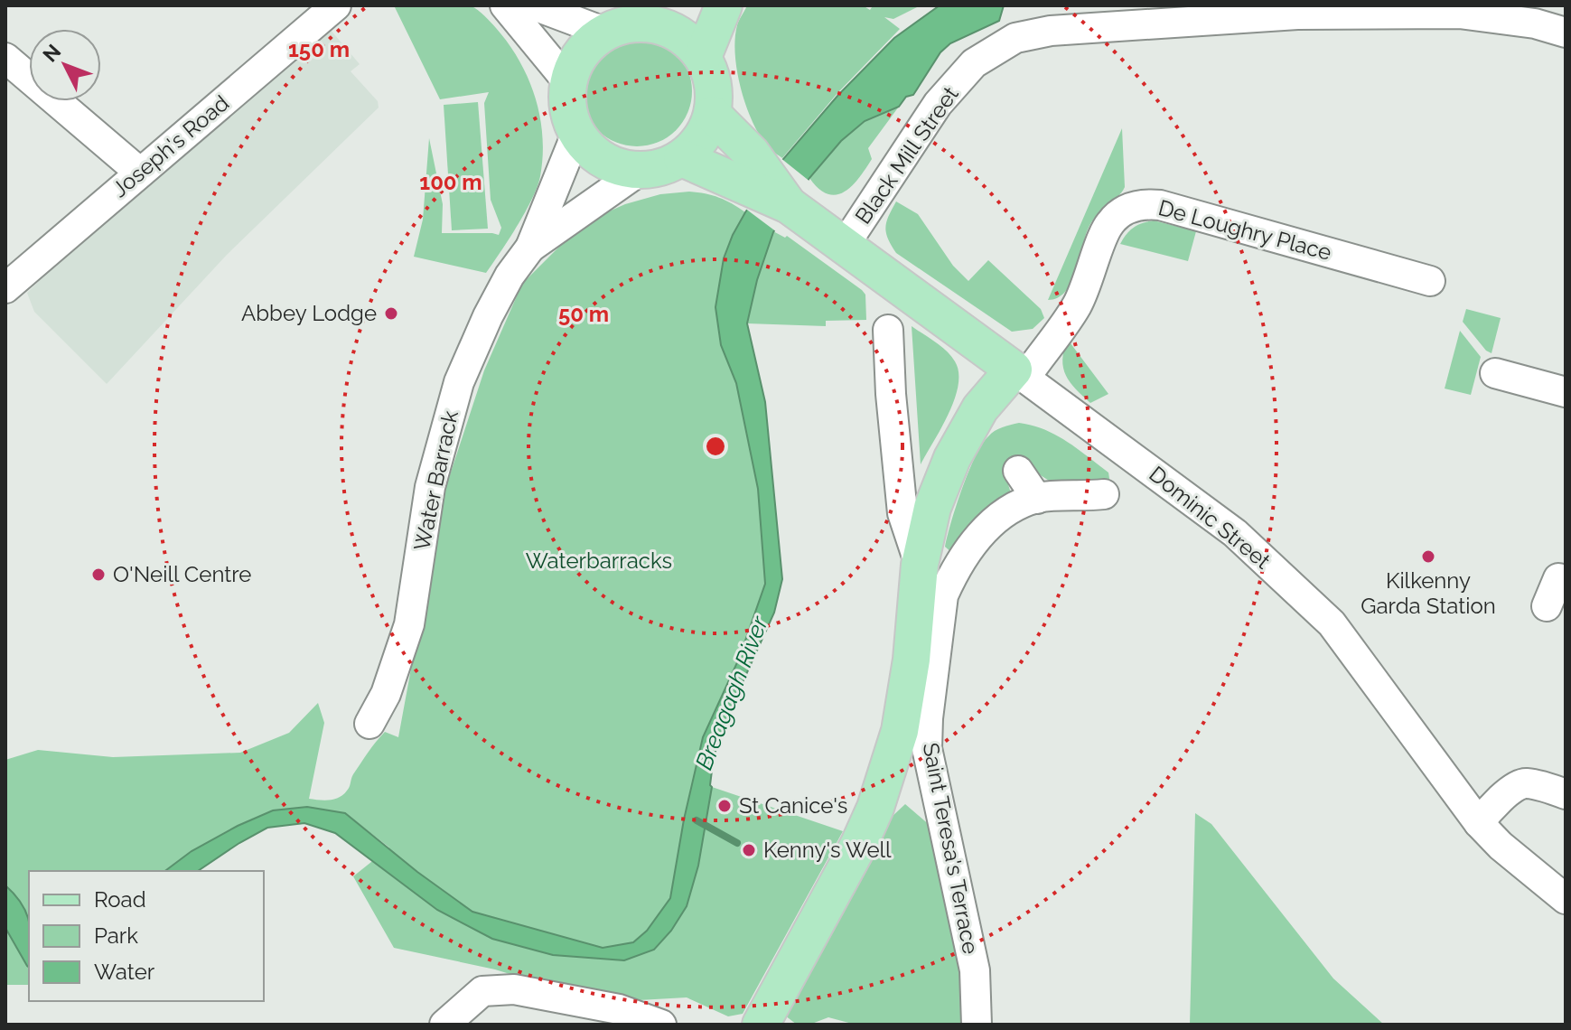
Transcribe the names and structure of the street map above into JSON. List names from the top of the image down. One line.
{"streets":{"main road":["Dominic Street"],"street":["Joseph's Road","Black Mill Street","De Loughry Place","Water Barrack","Saint Teresa's Terrace"]},"crossings":[["Black Mill Street","Dominic Street"],["De Loughry Place","Dominic Street"],["Water Barrack","Dominic Street"]],"water":["Breagagh River"],"parks":["Waterbarracks"],"places":["Abbey Lodge","Kilkenny Garda Station","O'Neill Centre","St Canice's","Kenny's Well"],"legend":["Road","Park","Water"],"north":"top left","rings":["150 m","100 m","50 m"]}
